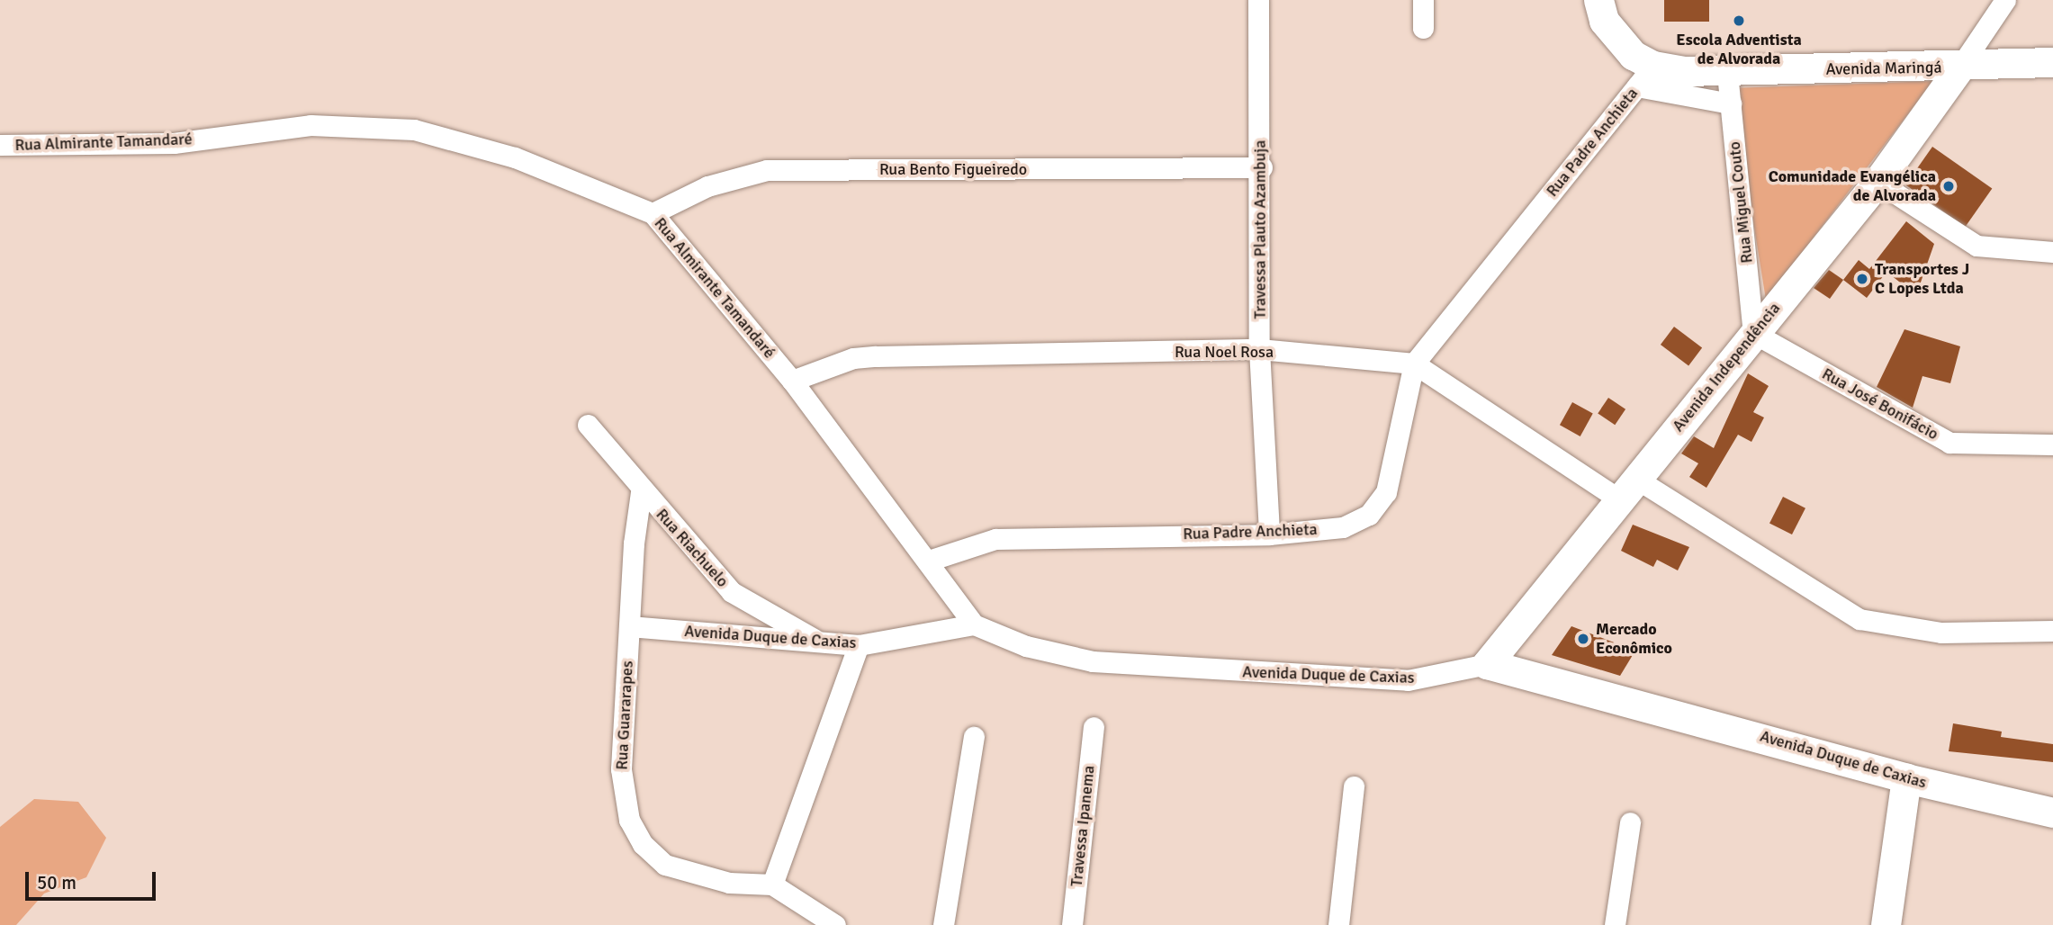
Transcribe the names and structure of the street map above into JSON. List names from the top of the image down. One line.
{"streets":{"street":["Avenida Maringá","Rua Almirante Tamandaré","Rua Padre Anchieta","Rua Bento Figueiredo","Rua Miguel Couto","Travessa Plauto Azambuja","Rua Noel Rosa","Avenida Independência","Rua José Bonifácio","Rua Riachuelo","Avenida Duque de Caxias","Rua Guararapes","Travessa Ipanema"]},"crossings":[["Avenida Maringá","Rua Padre Anchieta"],["Avenida Maringá","Rua Miguel Couto"],["Avenida Maringá","Avenida Independência"],["Rua Almirante Tamandaré","Rua Padre Anchieta"],["Rua Almirante Tamandaré","Rua Bento Figueiredo"],["Rua Almirante Tamandaré","Rua Noel Rosa"],["Rua Almirante Tamandaré","Avenida Duque de Caxias"],["Rua Padre Anchieta","Travessa Plauto Azambuja"],["Rua Padre Anchieta","Rua Noel Rosa"],["Rua Bento Figueiredo","Travessa Plauto Azambuja"],["Rua Miguel Couto","Avenida Independência"],["Rua Miguel Couto","Rua José Bonifácio"],["Travessa Plauto Azambuja","Rua Noel Rosa"],["Rua Noel Rosa","Avenida Independência"],["Avenida Independência","Rua José Bonifácio"],["Avenida Independência","Avenida Duque de Caxias"],["Rua Riachuelo","Avenida Duque de Caxias"],["Rua Riachuelo","Rua Guararapes"],["Avenida Duque de Caxias","Rua Guararapes"]],"places":["Escola Adventista de Alvorada","Comunidade Evangélica de Alvorada","Transportes J C Lopes Ltda","Mercado Econômico"],"scale_bar":"50 m"}
